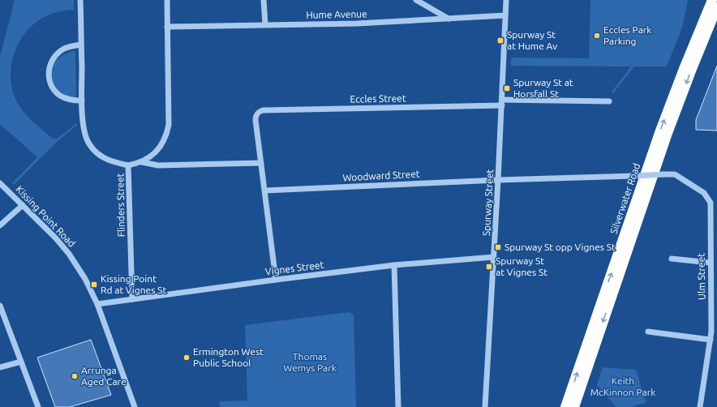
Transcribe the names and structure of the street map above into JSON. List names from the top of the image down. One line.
{"streets":{"highway":["Silverwater Road"],"street":["Hume Avenue","Eccles Street","Woodward Street","Spurway Street","Flinders Street","Kissing Point Road","Vignes Street","Ulm Street"]},"crossings":[["Hume Avenue","Spurway Street"],["Eccles Street","Spurway Street"],["Woodward Street","Spurway Street"],["Woodward Street","Ulm Street"],["Spurway Street","Vignes Street"],["Flinders Street","Vignes Street"],["Kissing Point Road","Vignes Street"]],"parks":["Thomas Wemys Park","Keith McKinnon Park"],"places":{"other":["Eccles Park Parking","Ermington West Public School","Arrunga Aged Care"],"transit":["Spurway St at Hume Av","Spurway St at Horsfall St","Spurway St opp Vignes St","Spurway St at Vignes St","Kissing Point Rd at Vignes St"]}}
